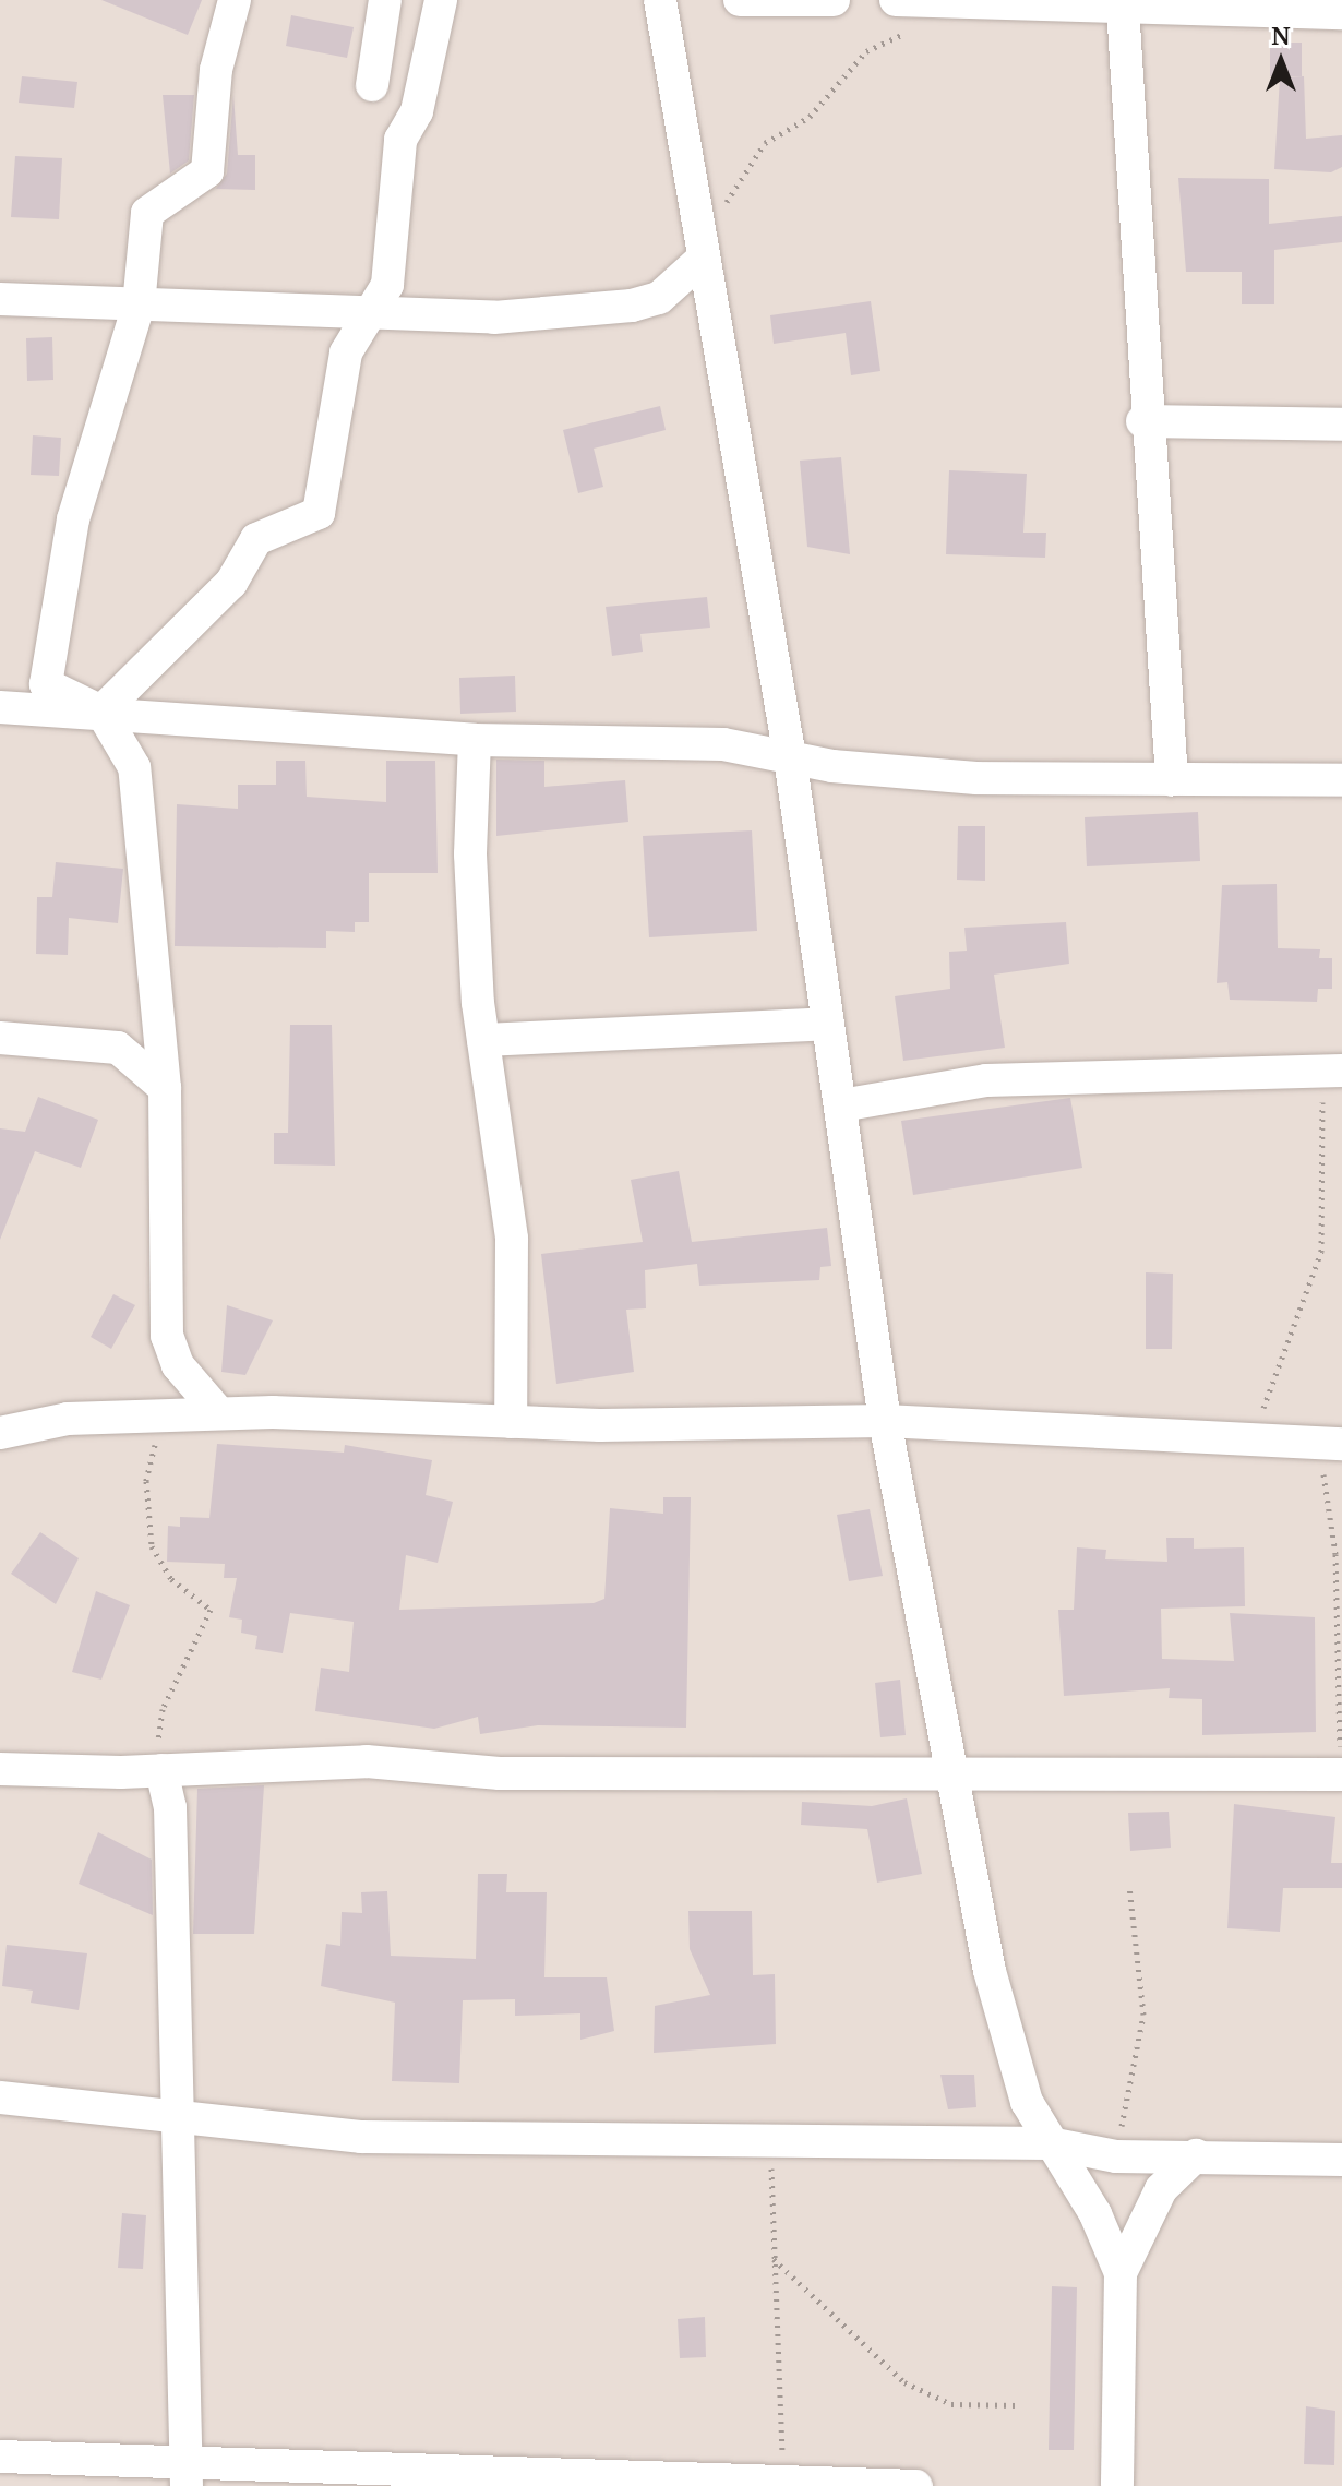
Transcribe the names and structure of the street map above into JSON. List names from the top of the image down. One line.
{"north":"top"}
